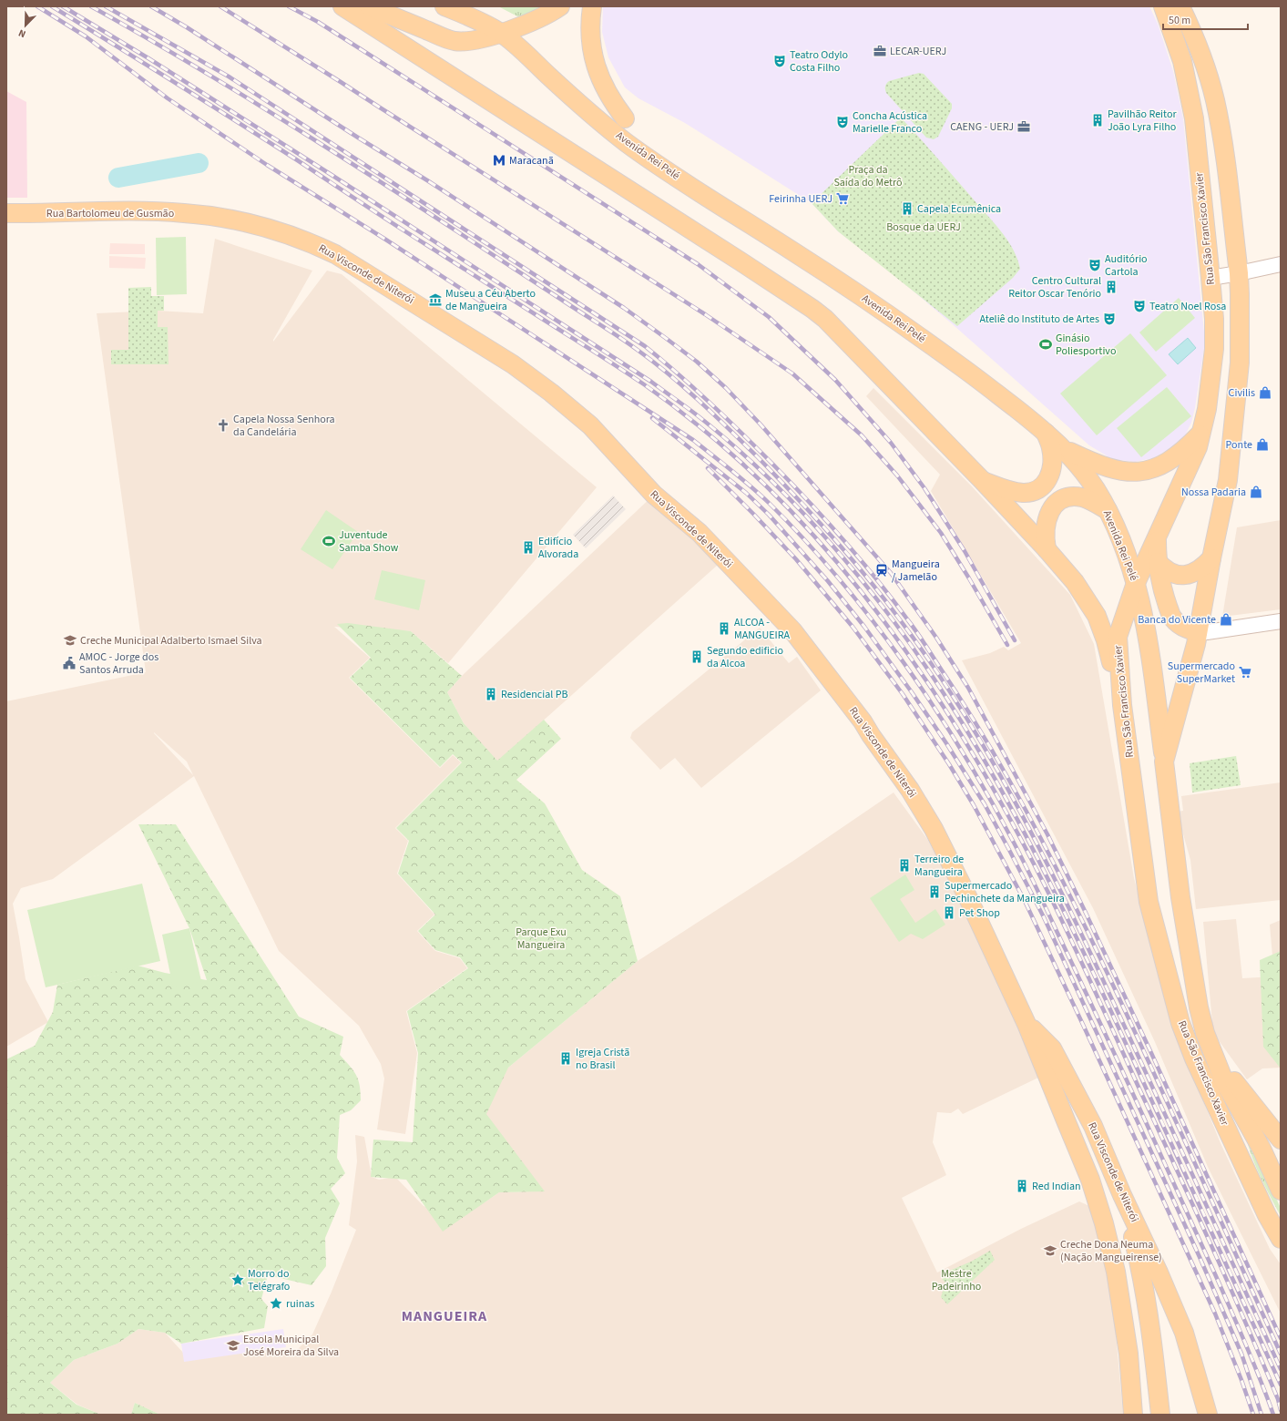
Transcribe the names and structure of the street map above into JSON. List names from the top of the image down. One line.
{"streets":{"main road":["Avenida Rei Pelé","Rua Bartolomeu de Gusmão","Rua São Francisco Xavier","Rua Visconde de Niterói"]},"crossings":[["Avenida Rei Pelé","Rua São Francisco Xavier"],["Rua Bartolomeu de Gusmão","Rua Visconde de Niterói"]],"districts":["MANGUEIRA"],"parks":["Praça da Saída do Metrô","Bosque da UERJ","Parque Exu Mangueira","Mestre Padeirinho"],"places":{"office":["LECAR-UERJ","CAENG - UERJ"],"theatre":["Teatro Odylo Costa Filho","Concha Acústica Marielle Franco","Auditório Cartola","Teatro Noel Rosa","Ateliê do Instituto de Artes"],"building":["Pavilhão Reitor João Lyra Filho","Capela Ecumênica","Centro Cultural Reitor Oscar Tenório","Edifício Alvorada","ALCOA - MANGUEIRA","Segundo edificio da Alcoa","Residencial PB","Terreiro de Mangueira","Supermercado Pechinchete da Mangueira","Pet Shop","Igreja Cristã no Brasil","Red Indian"],"metro station":["Maracanã"],"supermarket":["Feirinha UERJ","Supermercado SuperMarket"],"museum":["Museu a Céu Aberto de Mangueira"],"sports":["Ginásio Poliesportivo","Juventude Samba Show"],"shop":["Civilis","Ponte","Nossa Padaria","Banca do Vicente"],"church":["Capela Nossa Senhora da Candelária"],"station":["Mangueira / Jamelão"],"school or university":["Creche Municipal Adalberto Ismael Silva","Creche Dona Neuma (Nação Mangueirense)","Escola Municipal José Moreira da Silva"],"public building":["AMOC - Jorge dos Santos Arruda"],"place":["Morro do Telégrafo","ruinas"]},"scale_bar":"50 m","north":"bottom left"}
